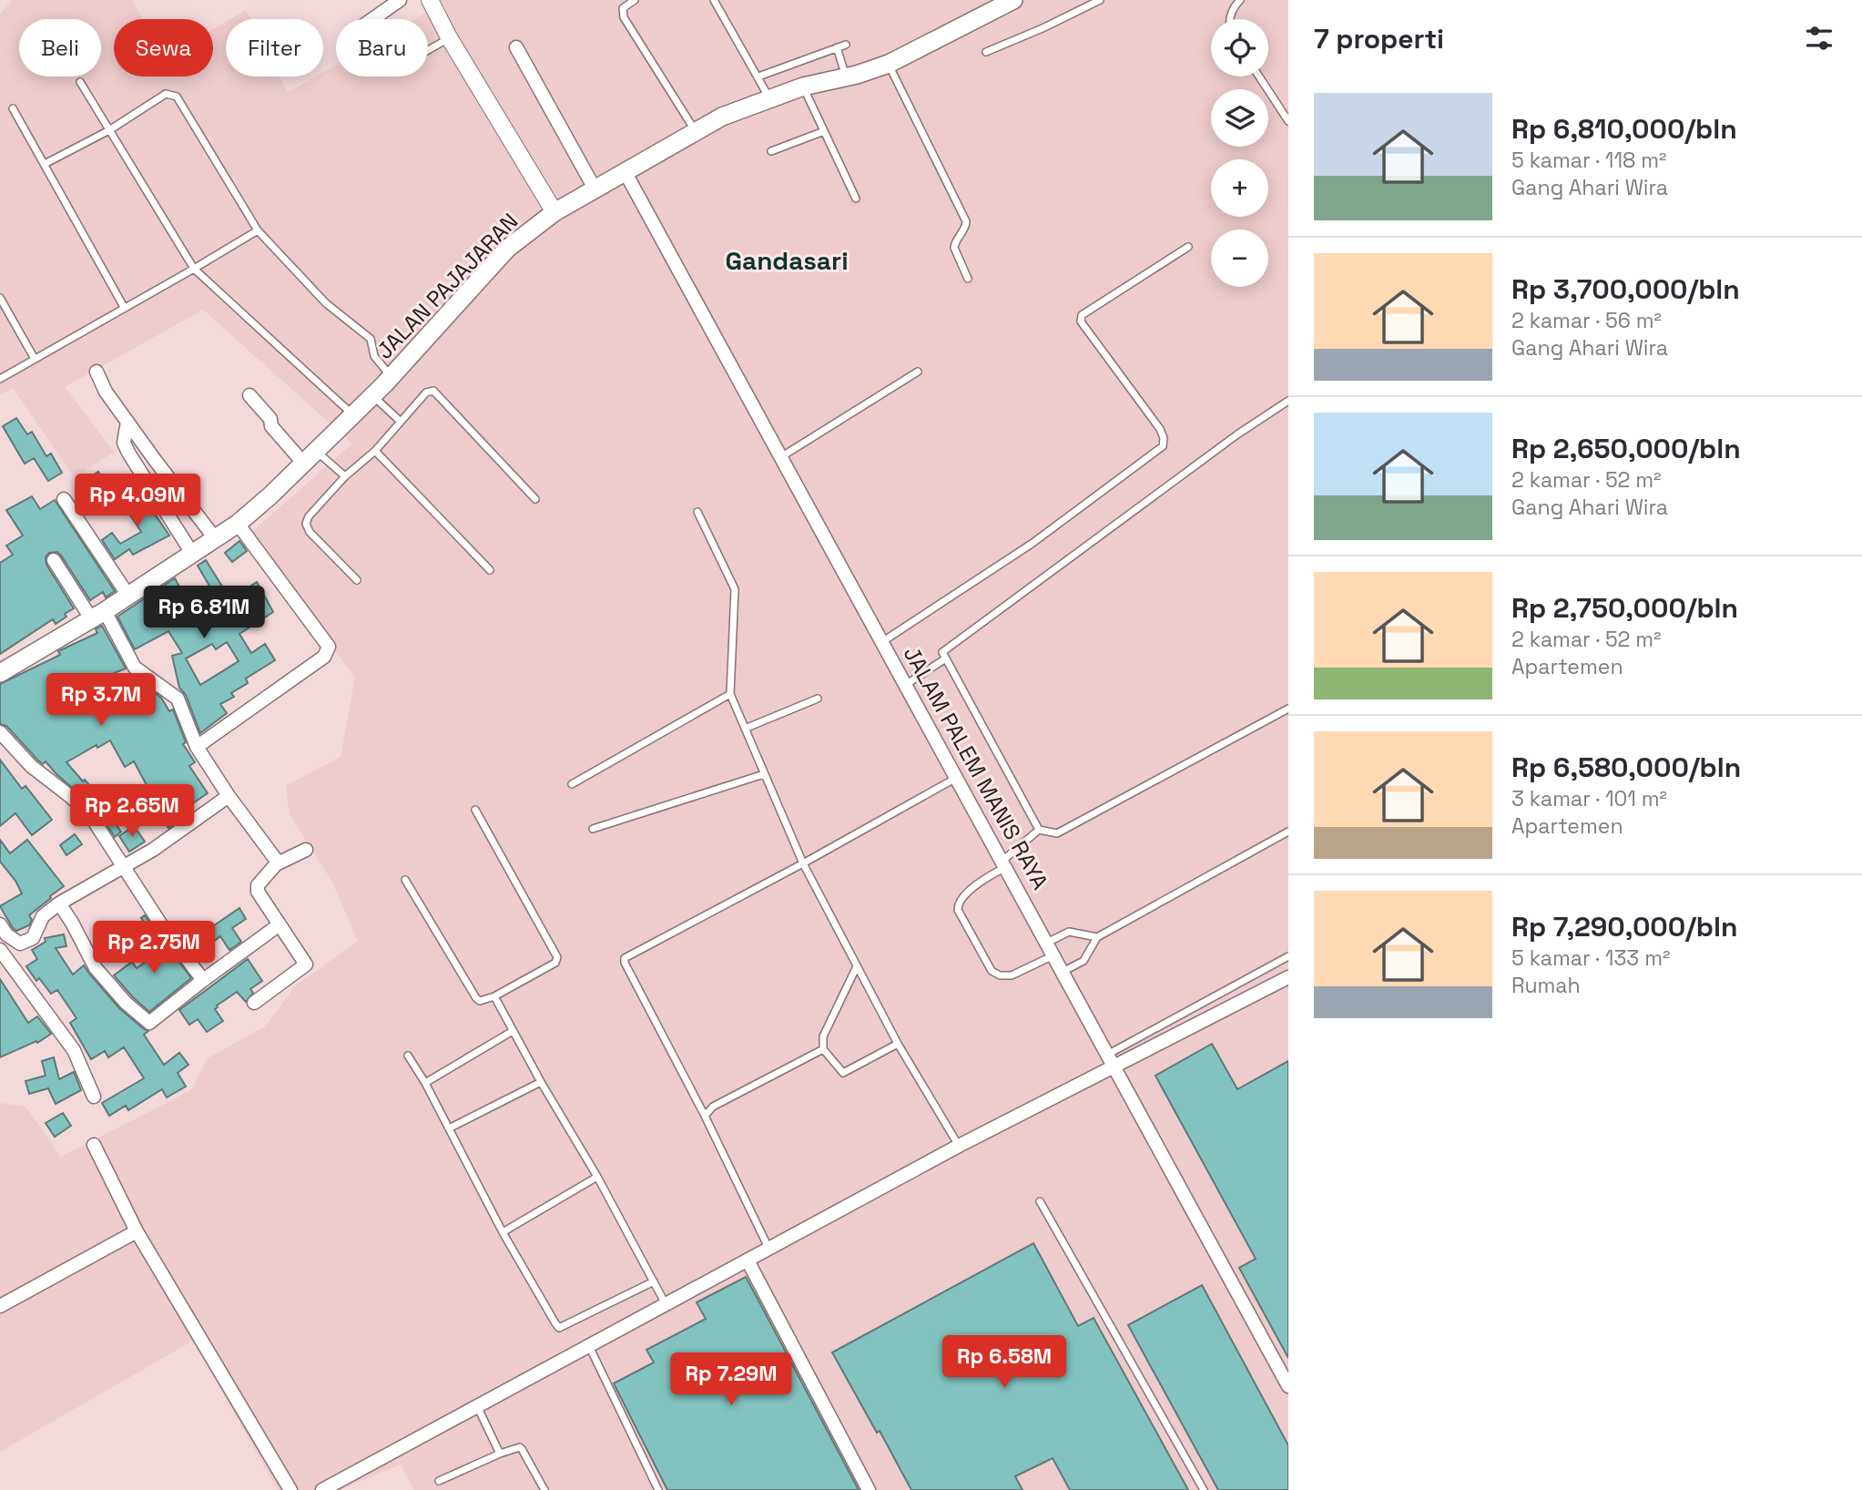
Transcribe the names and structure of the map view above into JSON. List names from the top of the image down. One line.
{"streets":{"main road":["JALAN PAJAJARAN"],"street":["JALAM PALEM MANIS RAYA"]},"crossings":[["JALAN PAJAJARAN","JALAM PALEM MANIS RAYA"]],"districts":["Gandasari"],"page":{"heading":"7 properti","map_buttons":["+","−"],"chip":["Beli","Sewa","Filter","Baru"],"list":[{"name":"Rp 6,810,000/bln","note":"5 kamar · 118 m² · Gang Ahari Wira"},{"name":"Rp 3,700,000/bln","note":"2 kamar · 56 m² · Gang Ahari Wira"},{"name":"Rp 2,650,000/bln","note":"2 kamar · 52 m² · Gang Ahari Wira"},{"name":"Rp 2,750,000/bln","note":"2 kamar · 52 m² · Apartemen"},{"name":"Rp 6,580,000/bln","note":"3 kamar · 101 m² · Apartemen"},{"name":"Rp 7,290,000/bln","note":"5 kamar · 133 m² · Rumah"}],"price":["Rp 4.09M","Rp 6.81M","Rp 3.7M","Rp 2.65M","Rp 2.75M","Rp 6.58M","Rp 7.29M"]}}
